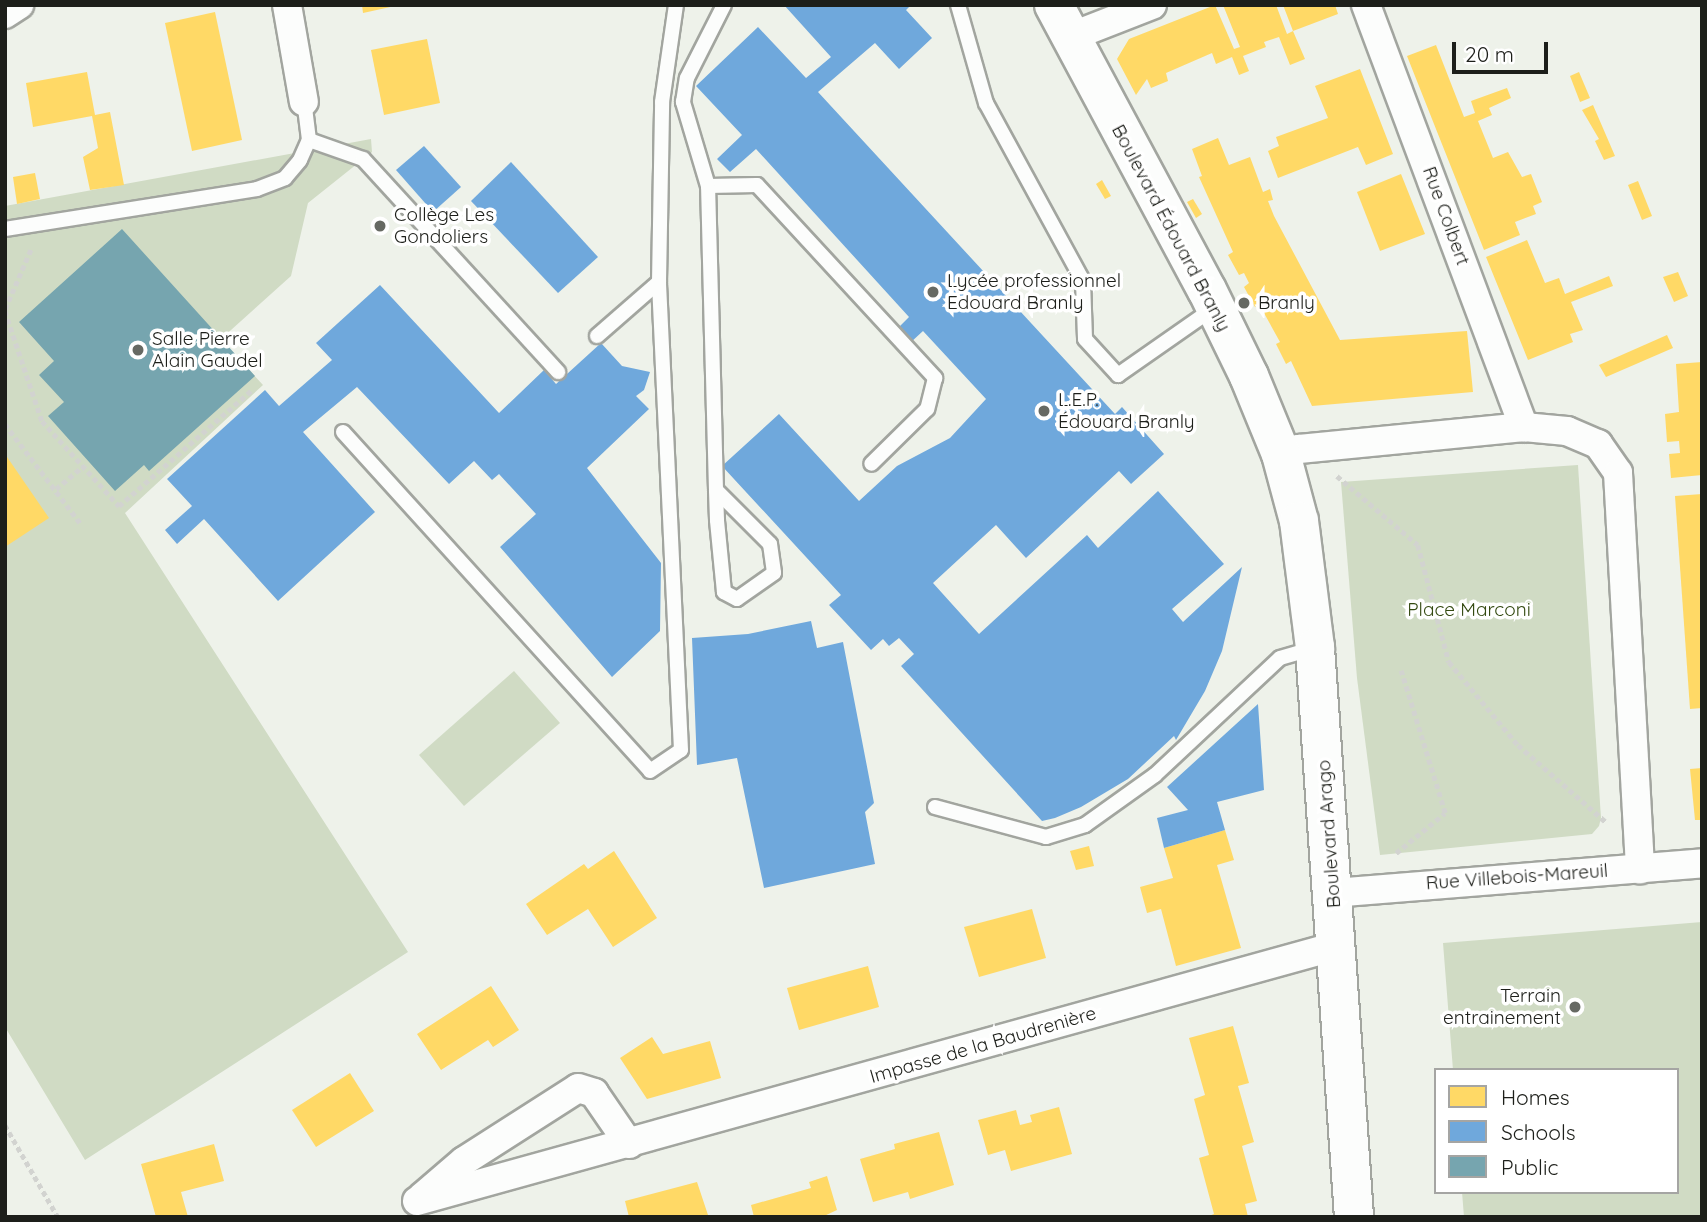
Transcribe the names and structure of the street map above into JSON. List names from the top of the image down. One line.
{"streets":{"main road":["Boulevard Édouard Branly","Boulevard Arago"],"street":["Rue Colbert","Rue Villebois-Mareuil","Impasse de la Baudrenière"]},"crossings":[["Boulevard Édouard Branly","Boulevard Arago"],["Boulevard Arago","Rue Villebois-Mareuil"],["Boulevard Arago","Impasse de la Baudrenière"]],"parks":["Place Marconi"],"places":["Collège Les Gondoliers","Lycée professionnel Edouard Branly","Branly","Salle Pierre Alain Gaudel","L.E.P. Édouard Branly","Terrain entrainement"],"legend":["Homes","Schools","Public"],"scale_bar":"20 m"}
